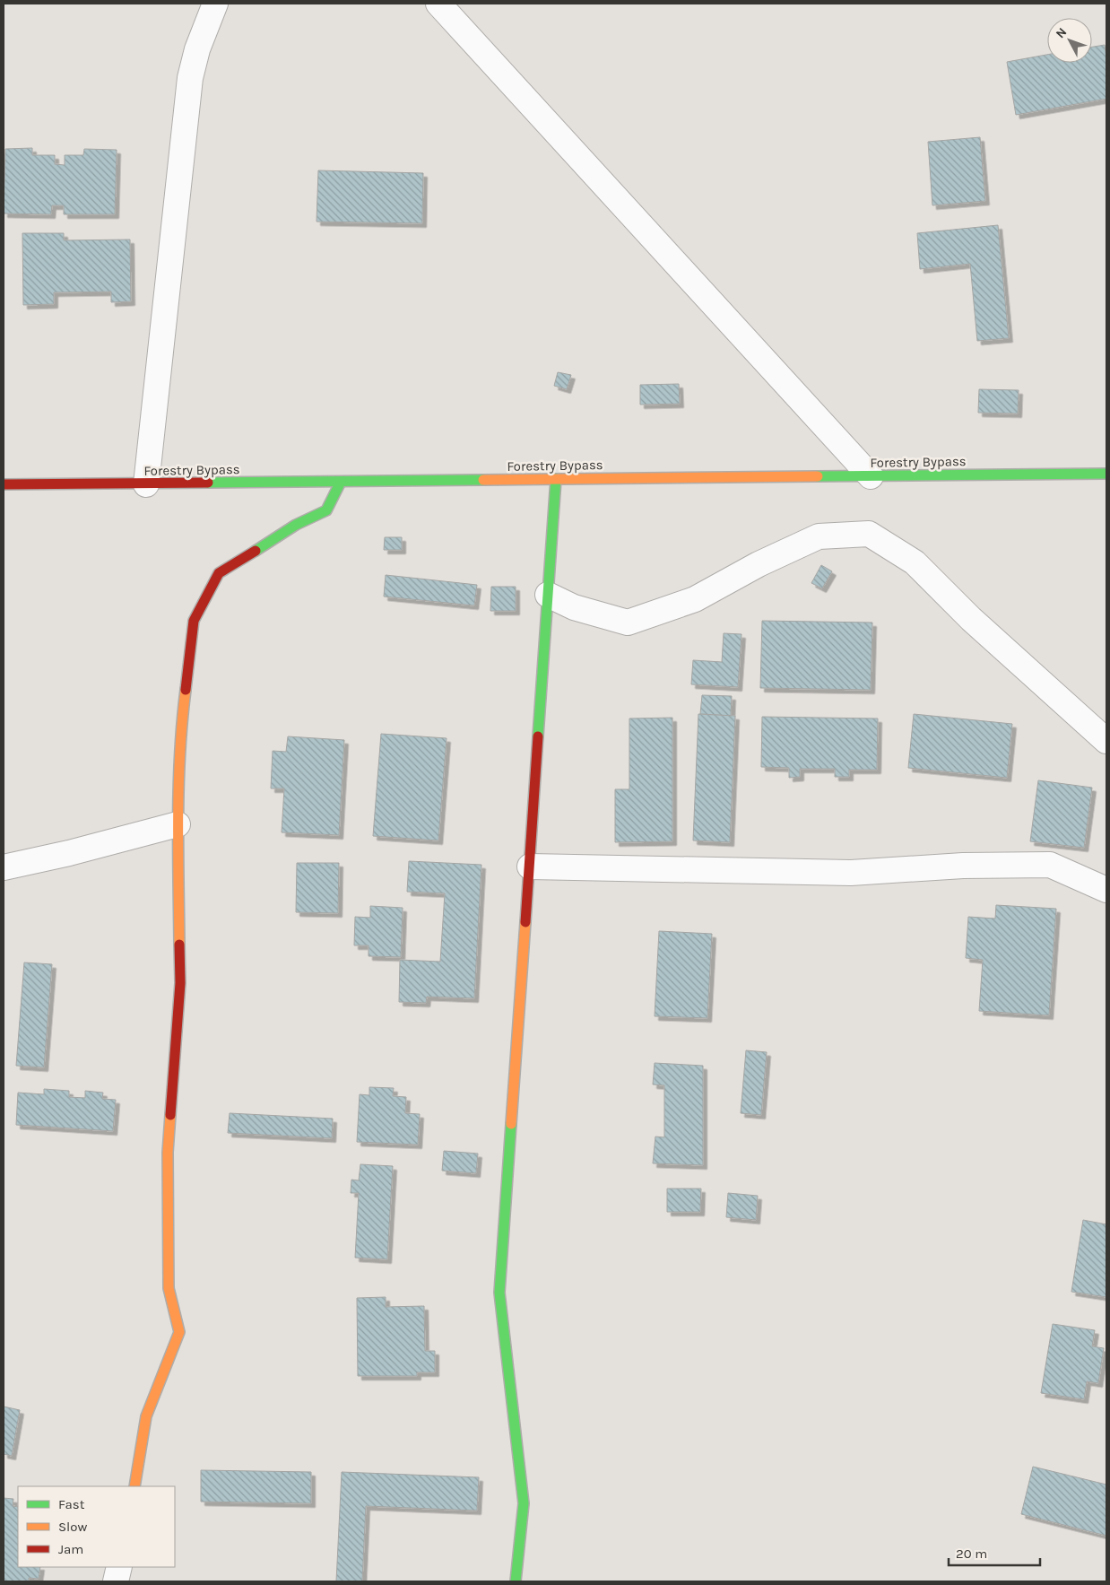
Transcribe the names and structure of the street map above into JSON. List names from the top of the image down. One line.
{"streets":{"street":["Forestry Bypass"]},"legend":["Fast","Slow","Jam"],"scale_bar":"20 m","north":"top left"}
